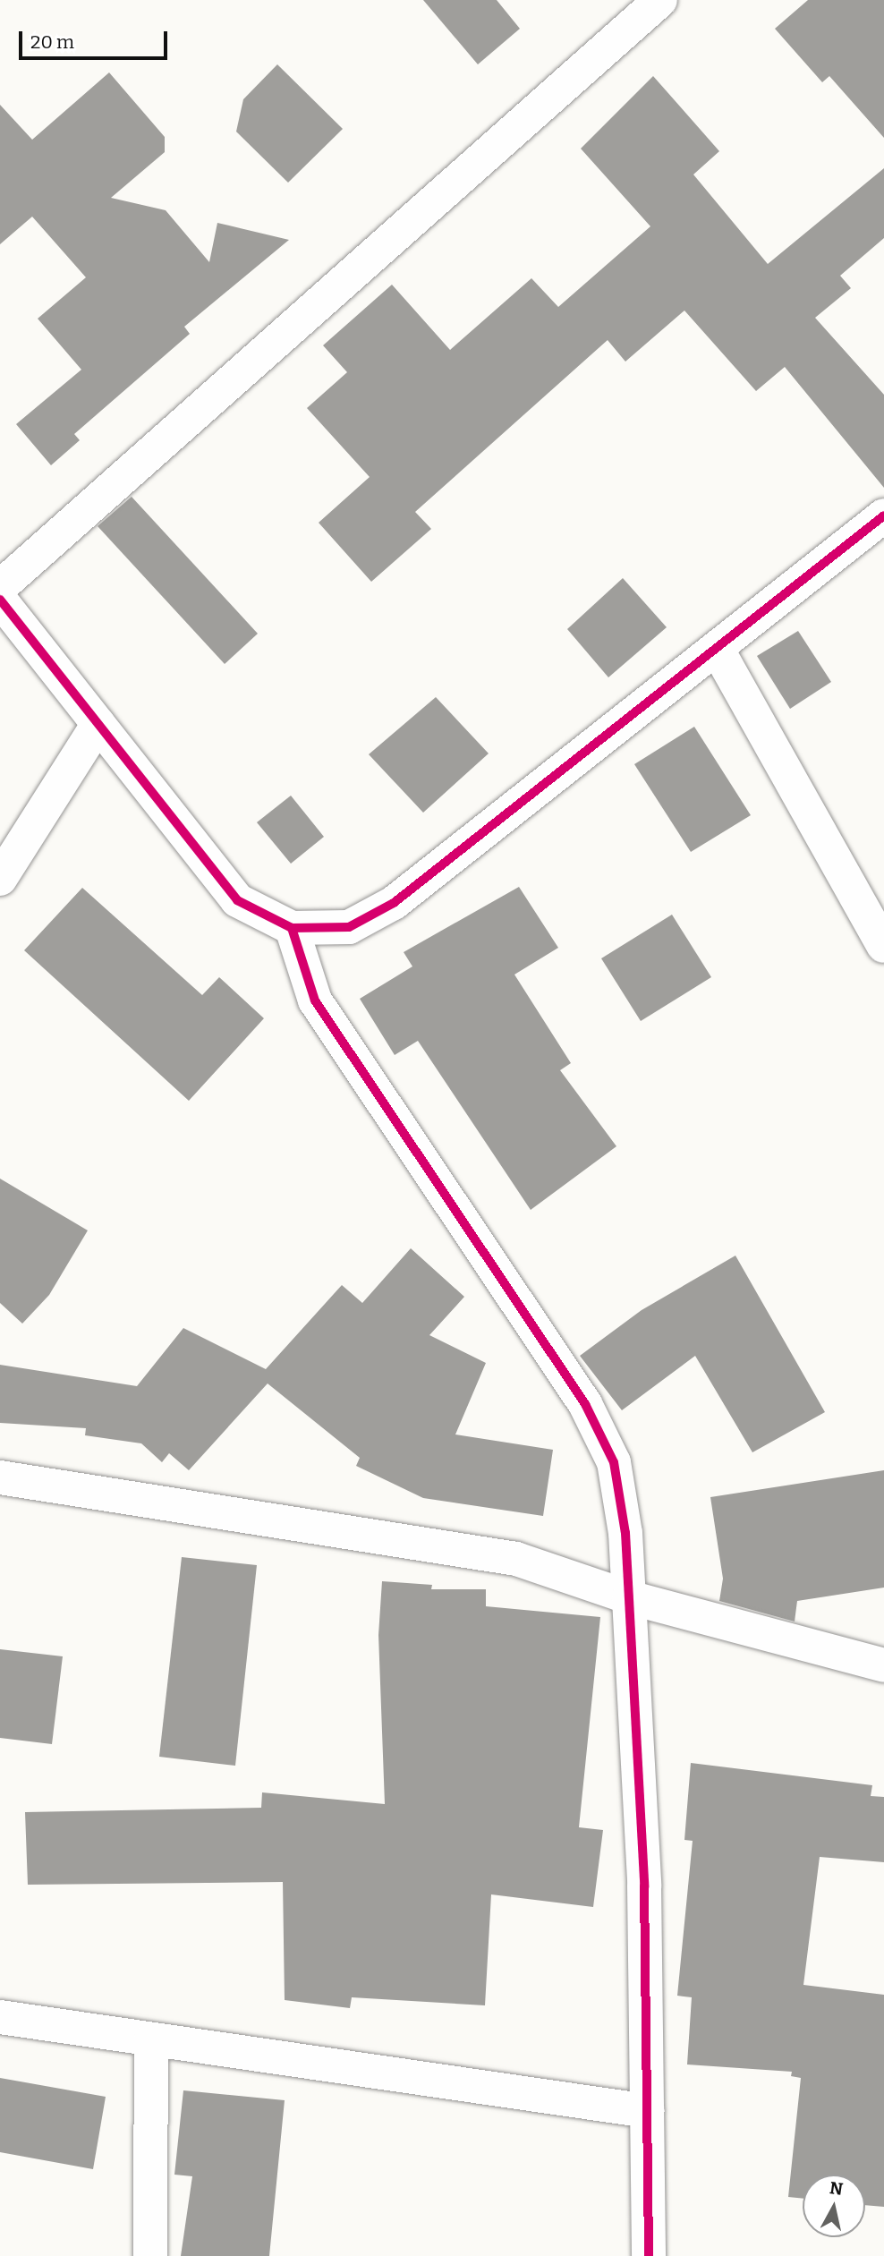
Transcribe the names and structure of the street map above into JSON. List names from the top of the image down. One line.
{"scale_bar":"20 m","north":"top"}
